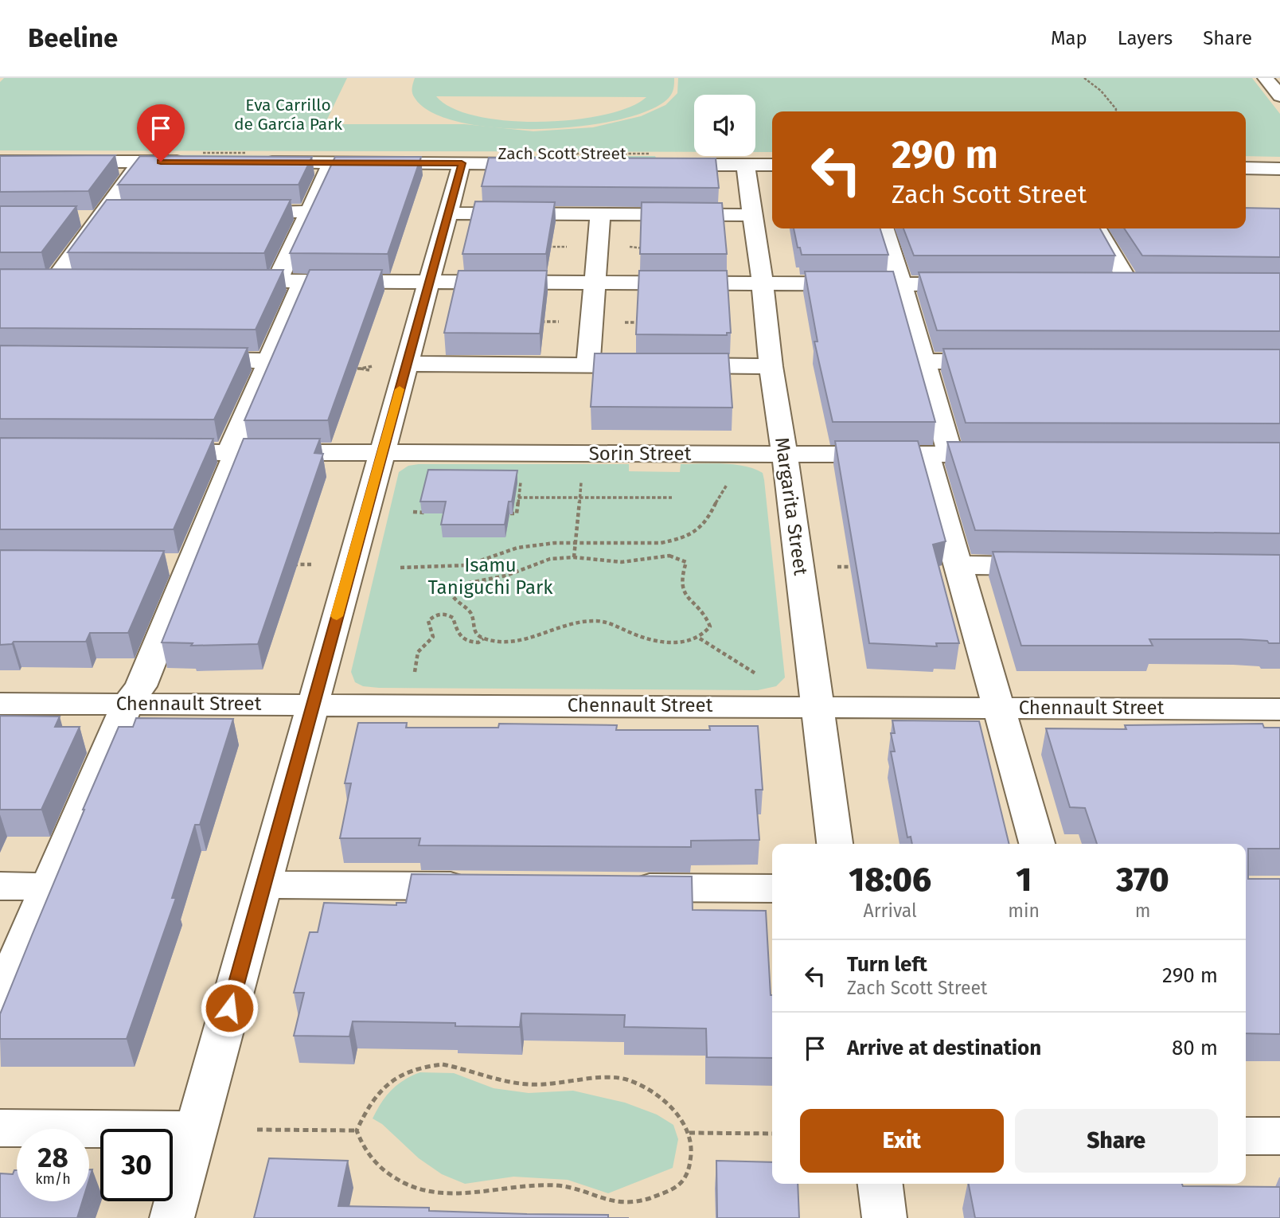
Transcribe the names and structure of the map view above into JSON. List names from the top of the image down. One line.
{"streets":{"street":["Zach Scott Street","Sorin Street","Margarita Street","Chennault Street"]},"crossings":[["Zach Scott Street","Margarita Street"],["Sorin Street","Margarita Street"],["Margarita Street","Chennault Street"]],"parks":["Eva Carrillo de García Park","Isamu Taniguchi Park"],"page":{"header":"Beeline","nav":["Map","Layers","Share"],"turn":["290 m","Zach Scott Street"],"eta":["18:06","Arrival","1","min","370","m"],"list":[{"name":"Turn left","note":"Zach Scott Street","value":"290 m"},{"name":"Arrive at destination","value":"80 m"}],"buttons":["Exit","Share"],"speed":"28 km/h","limit":"30"}}
